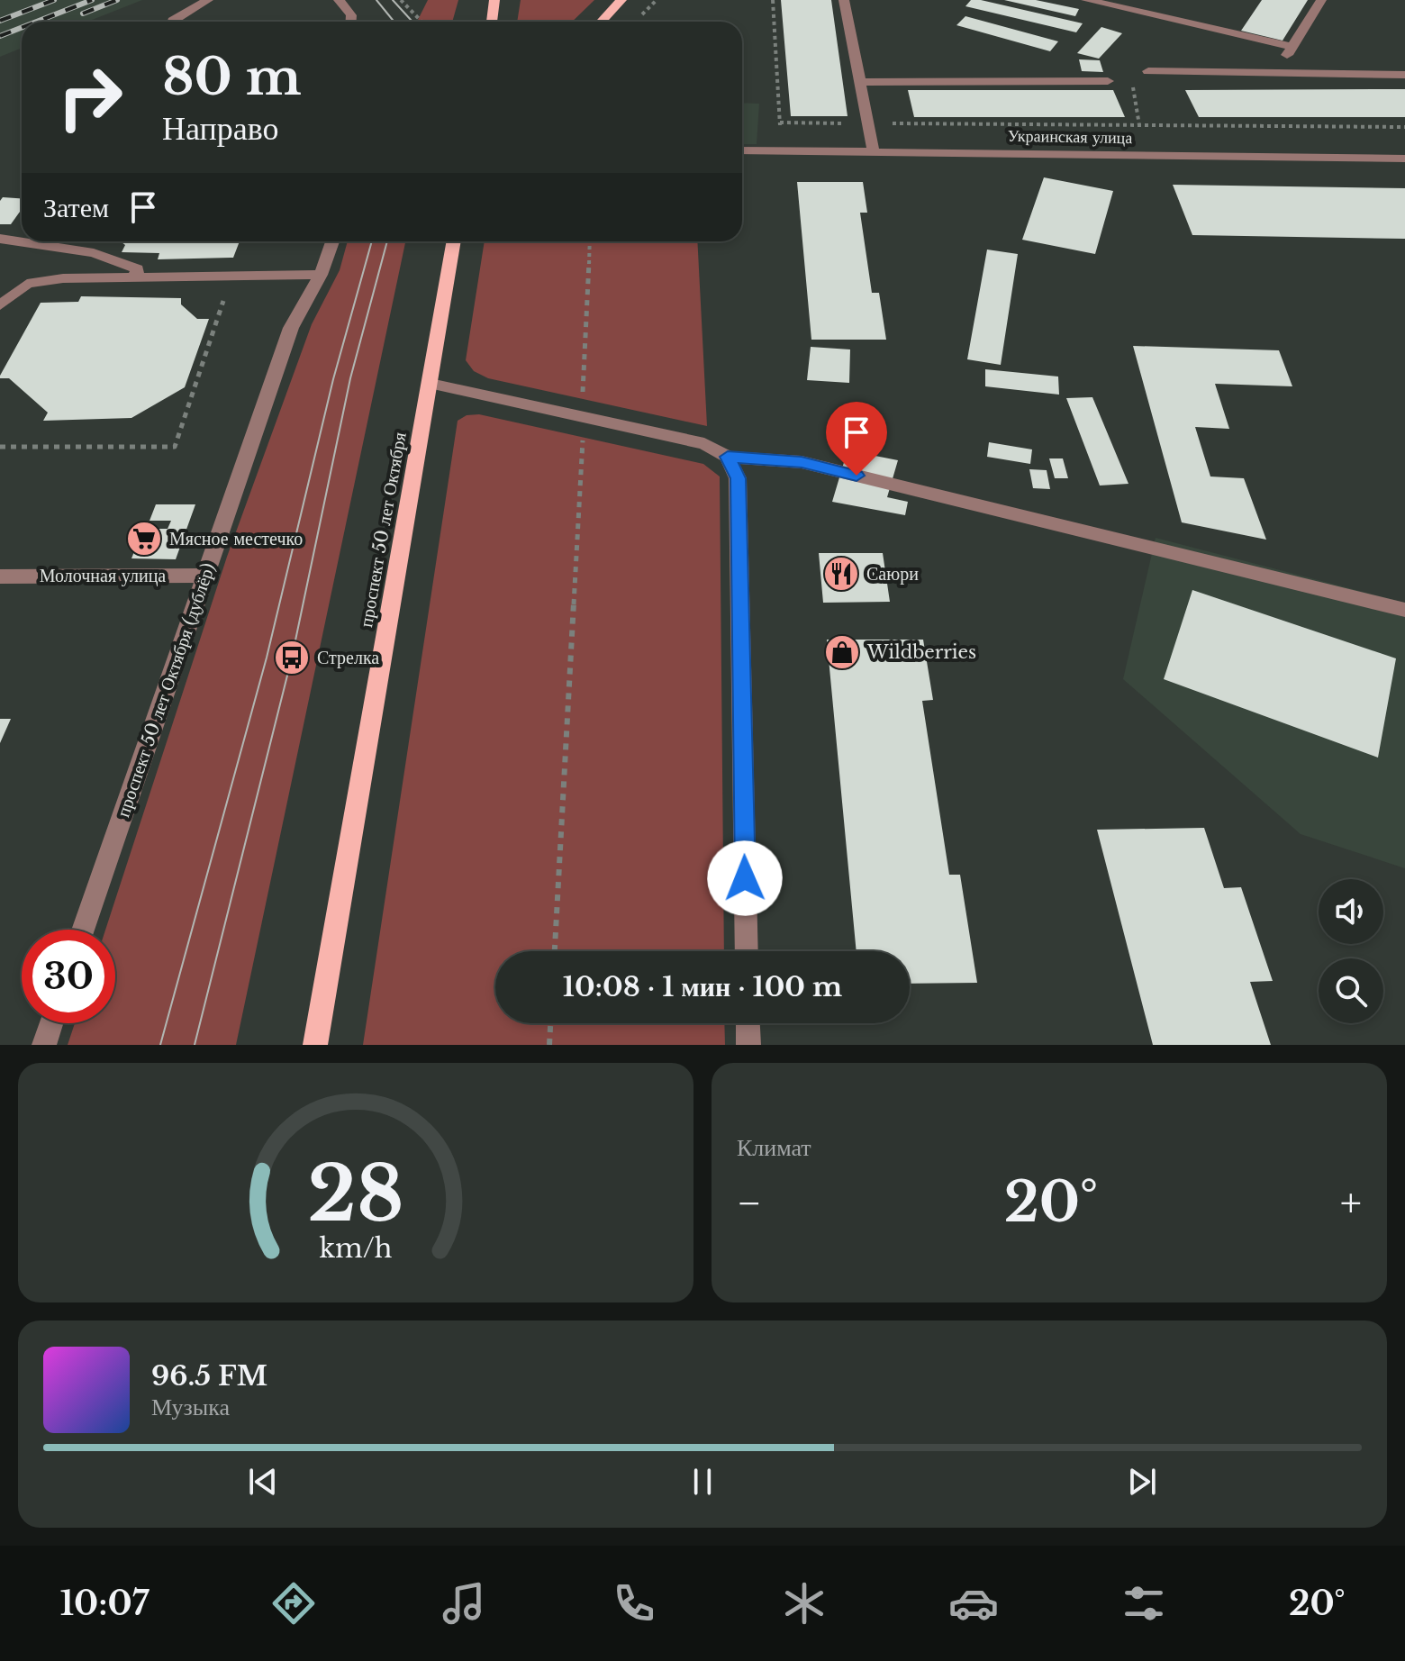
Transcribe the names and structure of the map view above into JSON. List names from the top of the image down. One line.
{"streets":{"main road":["проспект 50 лет Октября"],"street":["Украинская улица","Молочная улица","проспект 50 лет Октября (дублёр)"]},"crossings":[["Молочная улица","проспект 50 лет Октября (дублёр)"]],"places":{"supermarket":["Мясное местечко"],"restaurant":["Саюри"],"shop":["Wildberries"],"bus stop":["Стрелка"]},"page":{"turn":["80 m","Направо"],"then":"Затем","limit":"30","trip":"10:08 · 1 мин · 100 m","tile":"Климат","heat":["−","20°","+"],"song":["96.5 FM","Музыка"],"tabs":["10:07","20°"],"gauge":["28","km/h"]}}
